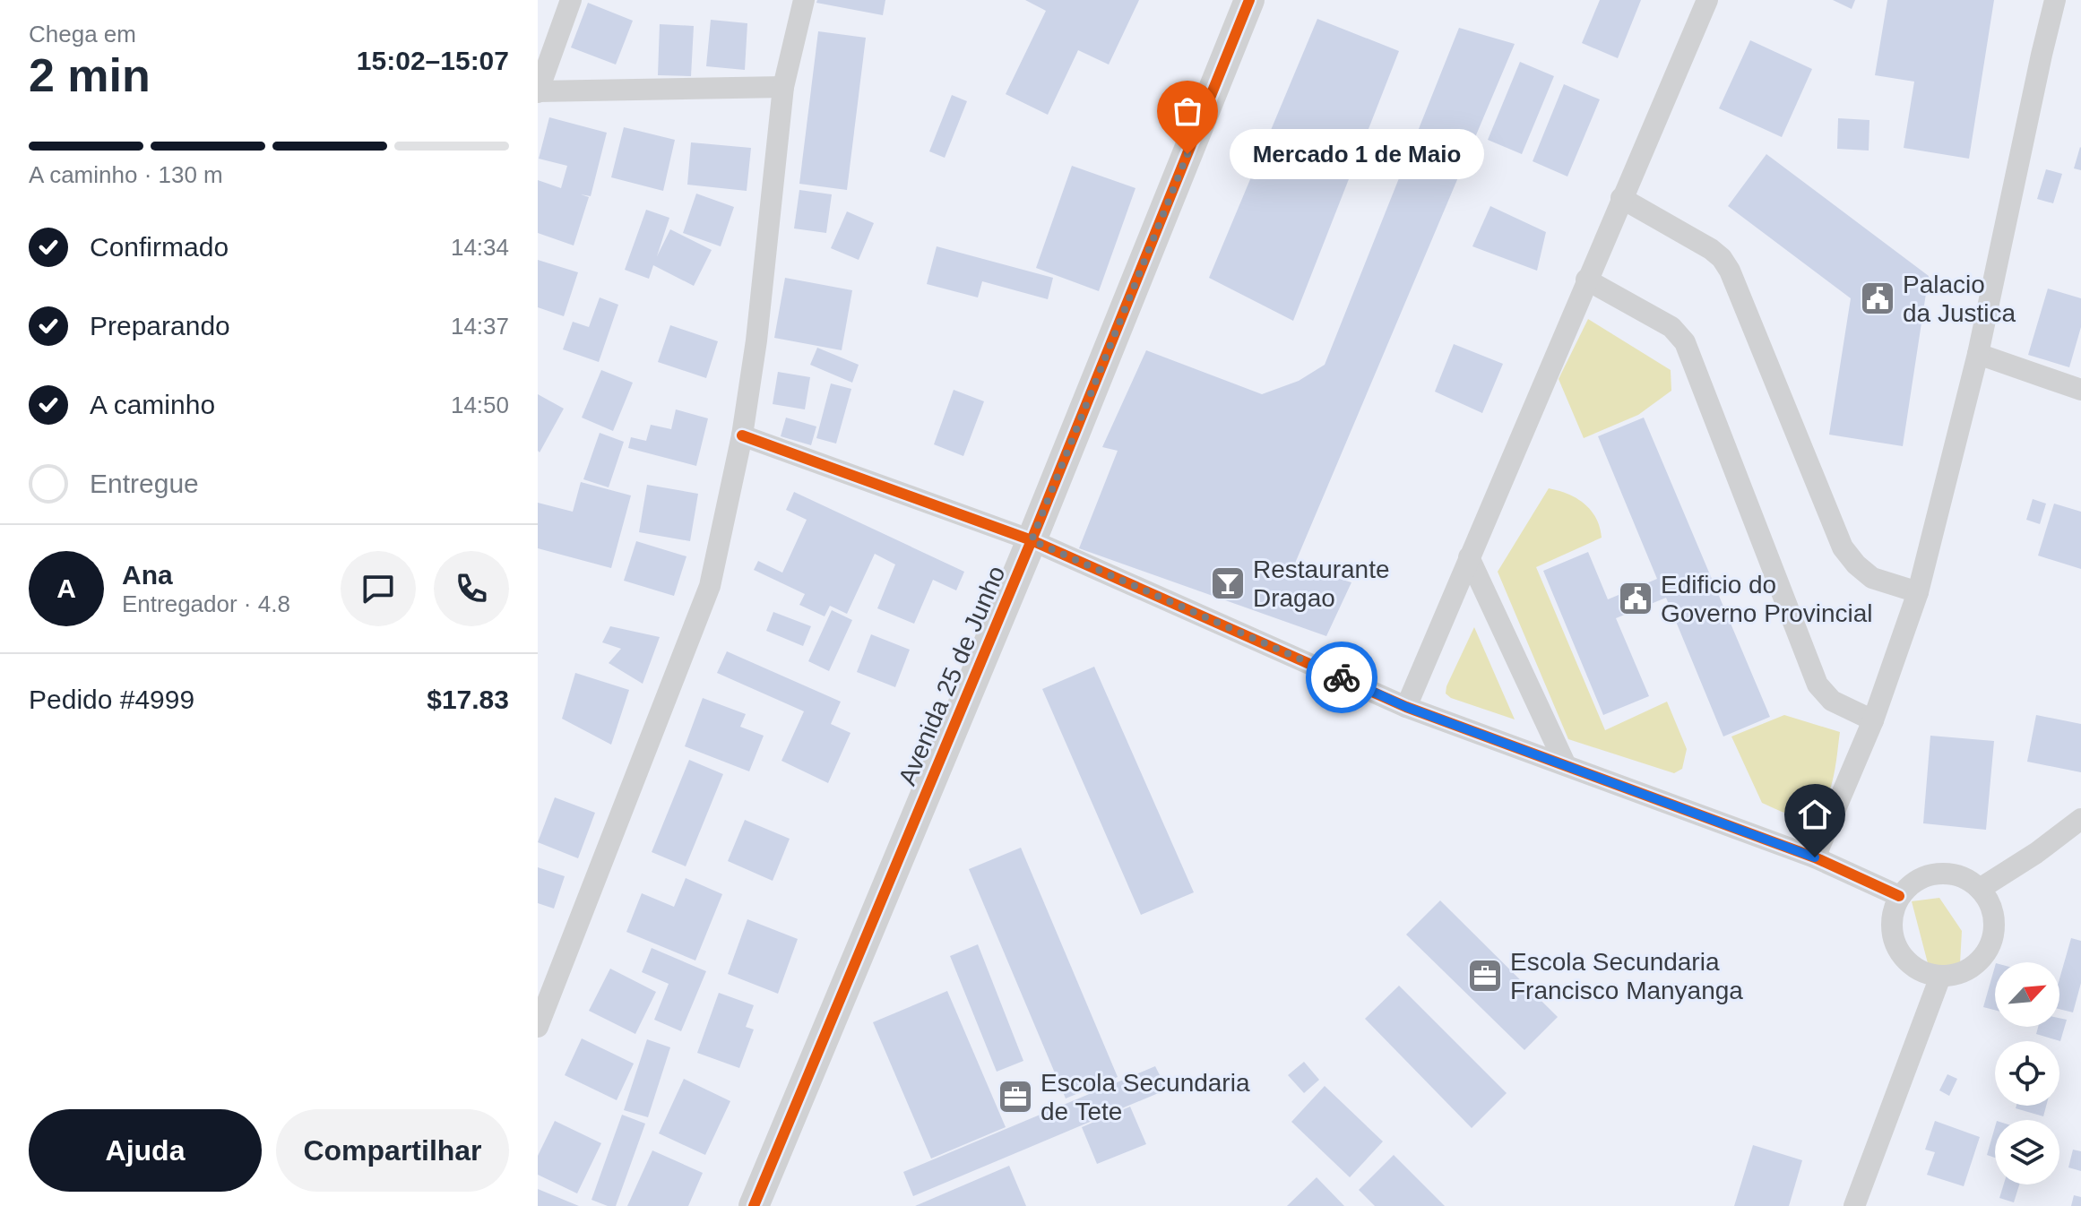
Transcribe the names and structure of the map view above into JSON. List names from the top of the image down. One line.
{"streets":{"street":["Avenida 25 de Junho"]},"places":{"other":["Mercado 1 de Maio"],"public building":["Palacio da Justica","Edificio do Governo Provincial"],"bar":["Restaurante Dragao"],"office":["Escola Secundaria Francisco Manyanga","Escola Secundaria de Tete"]},"north":"top right","page":{"heading":["2 min","Chega em","15:02–15:07"],"panel":["Ana","Entregador · 4.8","Pedido #4999","$17.83"],"bar":"A caminho · 130 m","bubble":"Mercado 1 de Maio","list":[["Confirmado","14:34"],["Preparando","14:37"],["A caminho","14:50"],"Entregue"],"round":"A","buttons":["Ajuda","Compartilhar"]}}
